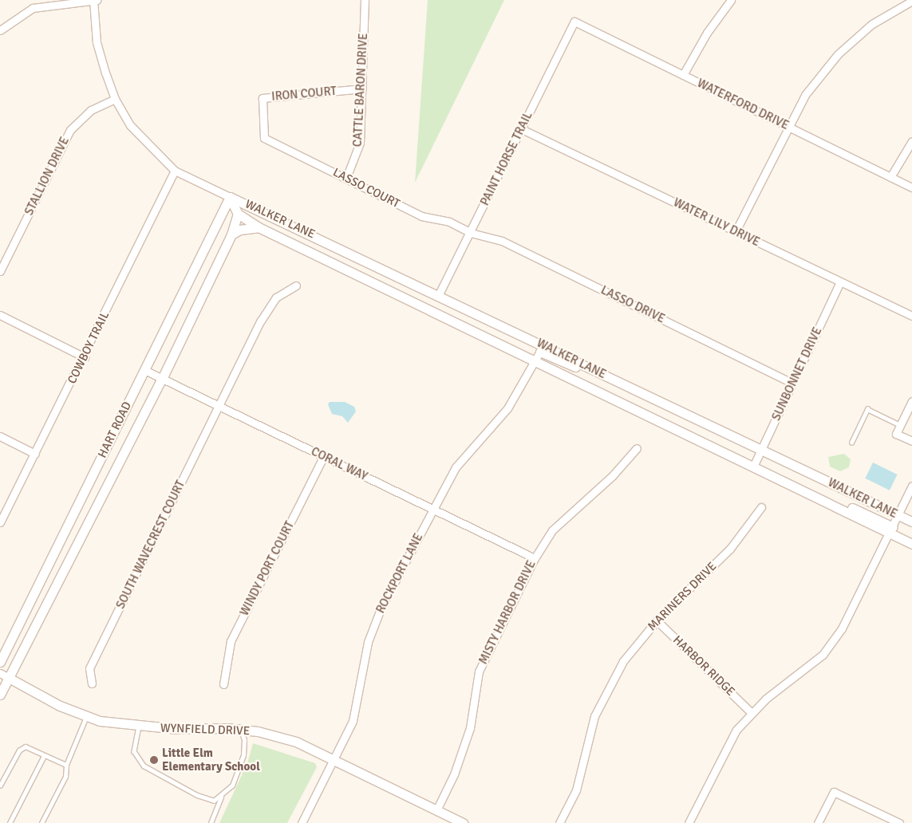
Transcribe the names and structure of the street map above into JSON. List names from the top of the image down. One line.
{"streets":{"street":["CATTLE BARON DRIVE","IRON COURT","WATERFORD DRIVE","PAINT HORSE TRAIL","STALLION DRIVE","LASSO COURT","WALKER LANE","WATER LILY DRIVE","LASSO DRIVE","COWBOY TRAIL","SUNBONNET DRIVE","HART ROAD","CORAL WAY","SOUTH WAVECREST COURT","WINDY PORT COURT","ROCKPORT LANE","MARINERS DRIVE","MISTY HARBOR DRIVE","HARBOR RIDGE","WYNFIELD DRIVE"]},"crossings":[["CATTLE BARON DRIVE","IRON COURT"],["CATTLE BARON DRIVE","LASSO COURT"],["IRON COURT","LASSO COURT"],["WATERFORD DRIVE","PAINT HORSE TRAIL"],["PAINT HORSE TRAIL","LASSO COURT"],["PAINT HORSE TRAIL","WALKER LANE"],["PAINT HORSE TRAIL","WATER LILY DRIVE"],["PAINT HORSE TRAIL","LASSO DRIVE"],["LASSO COURT","LASSO DRIVE"],["WALKER LANE","SUNBONNET DRIVE"],["WALKER LANE","HART ROAD"],["WALKER LANE","ROCKPORT LANE"],["WATER LILY DRIVE","SUNBONNET DRIVE"],["LASSO DRIVE","SUNBONNET DRIVE"],["HART ROAD","CORAL WAY"],["HART ROAD","WYNFIELD DRIVE"],["CORAL WAY","SOUTH WAVECREST COURT"],["CORAL WAY","WINDY PORT COURT"],["CORAL WAY","ROCKPORT LANE"],["CORAL WAY","MISTY HARBOR DRIVE"],["ROCKPORT LANE","WYNFIELD DRIVE"],["MARINERS DRIVE","HARBOR RIDGE"],["MISTY HARBOR DRIVE","WYNFIELD DRIVE"]],"places":["Little Elm Elementary School"]}
